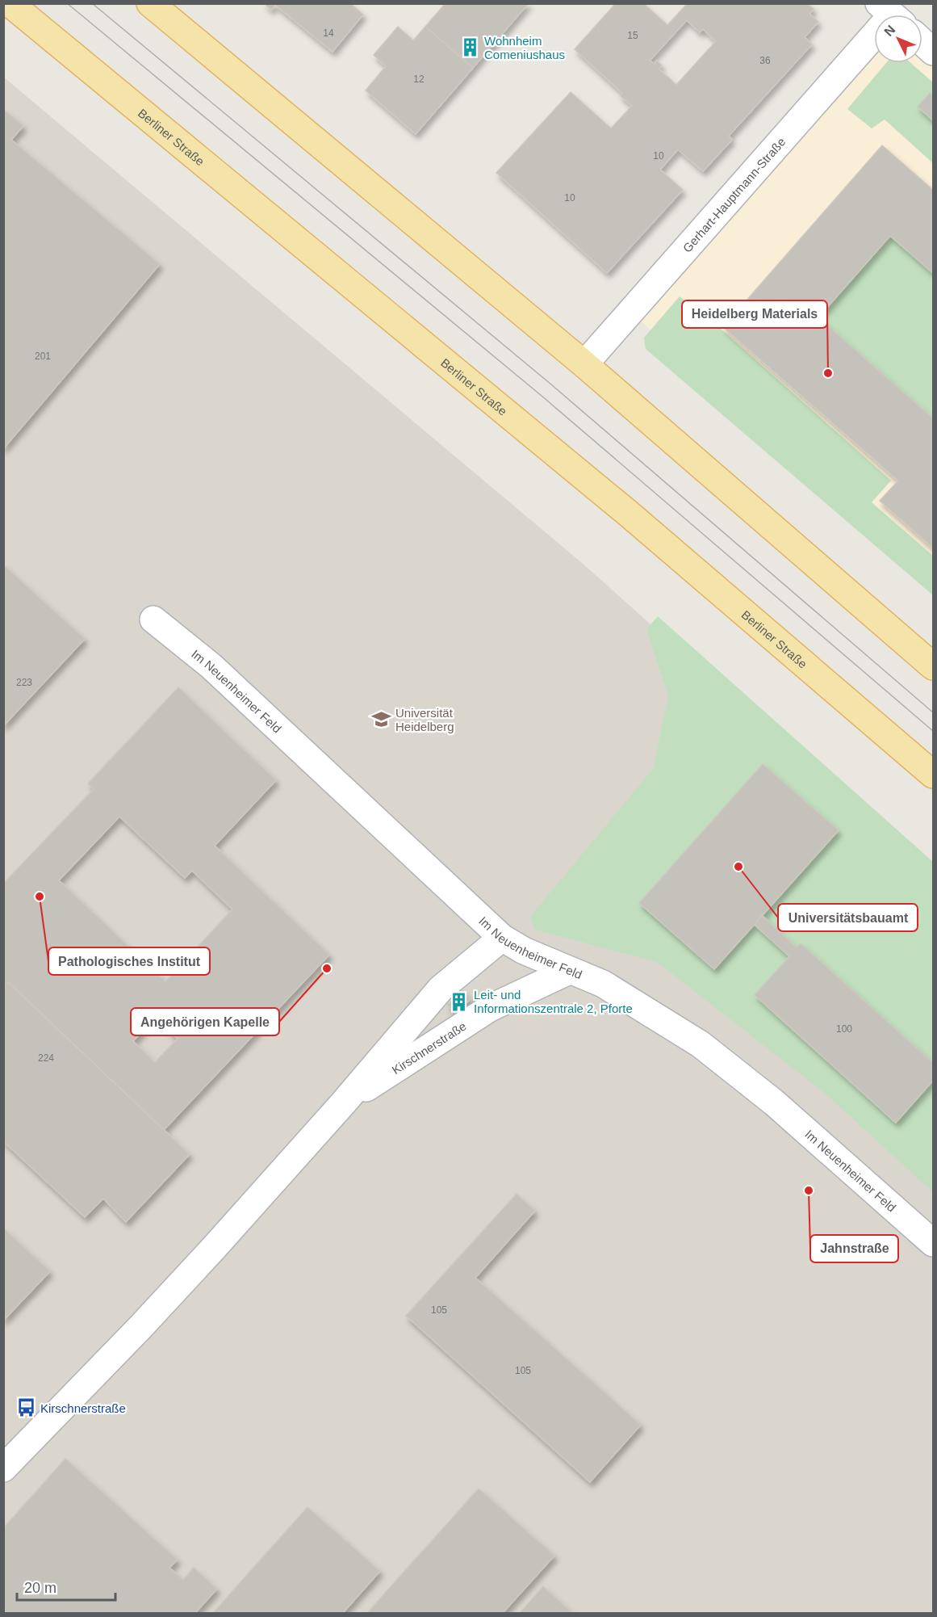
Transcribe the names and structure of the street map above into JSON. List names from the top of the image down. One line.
{"streets":{"main road":["Berliner Straße"],"street":["Gerhart-Hauptmann-Straße","Im Neuenheimer Feld","Kirschnerstraße"]},"crossings":[["Im Neuenheimer Feld","Kirschnerstraße"]],"places":{"building":["Wohnheim Comeniushaus","Leit- und Informationszentrale 2, Pforte"],"other":["Heidelberg Materials","Universitätsbauamt","Pathologisches Institut","Angehörigen Kapelle","Jahnstraße"],"school or university":["Universität Heidelberg"],"bus stop":["Kirschnerstraße"]},"house_numbers":["14","15","36","12","10","10","201","223","100","224","105","105"],"scale_bar":"20 m","north":"top left"}
